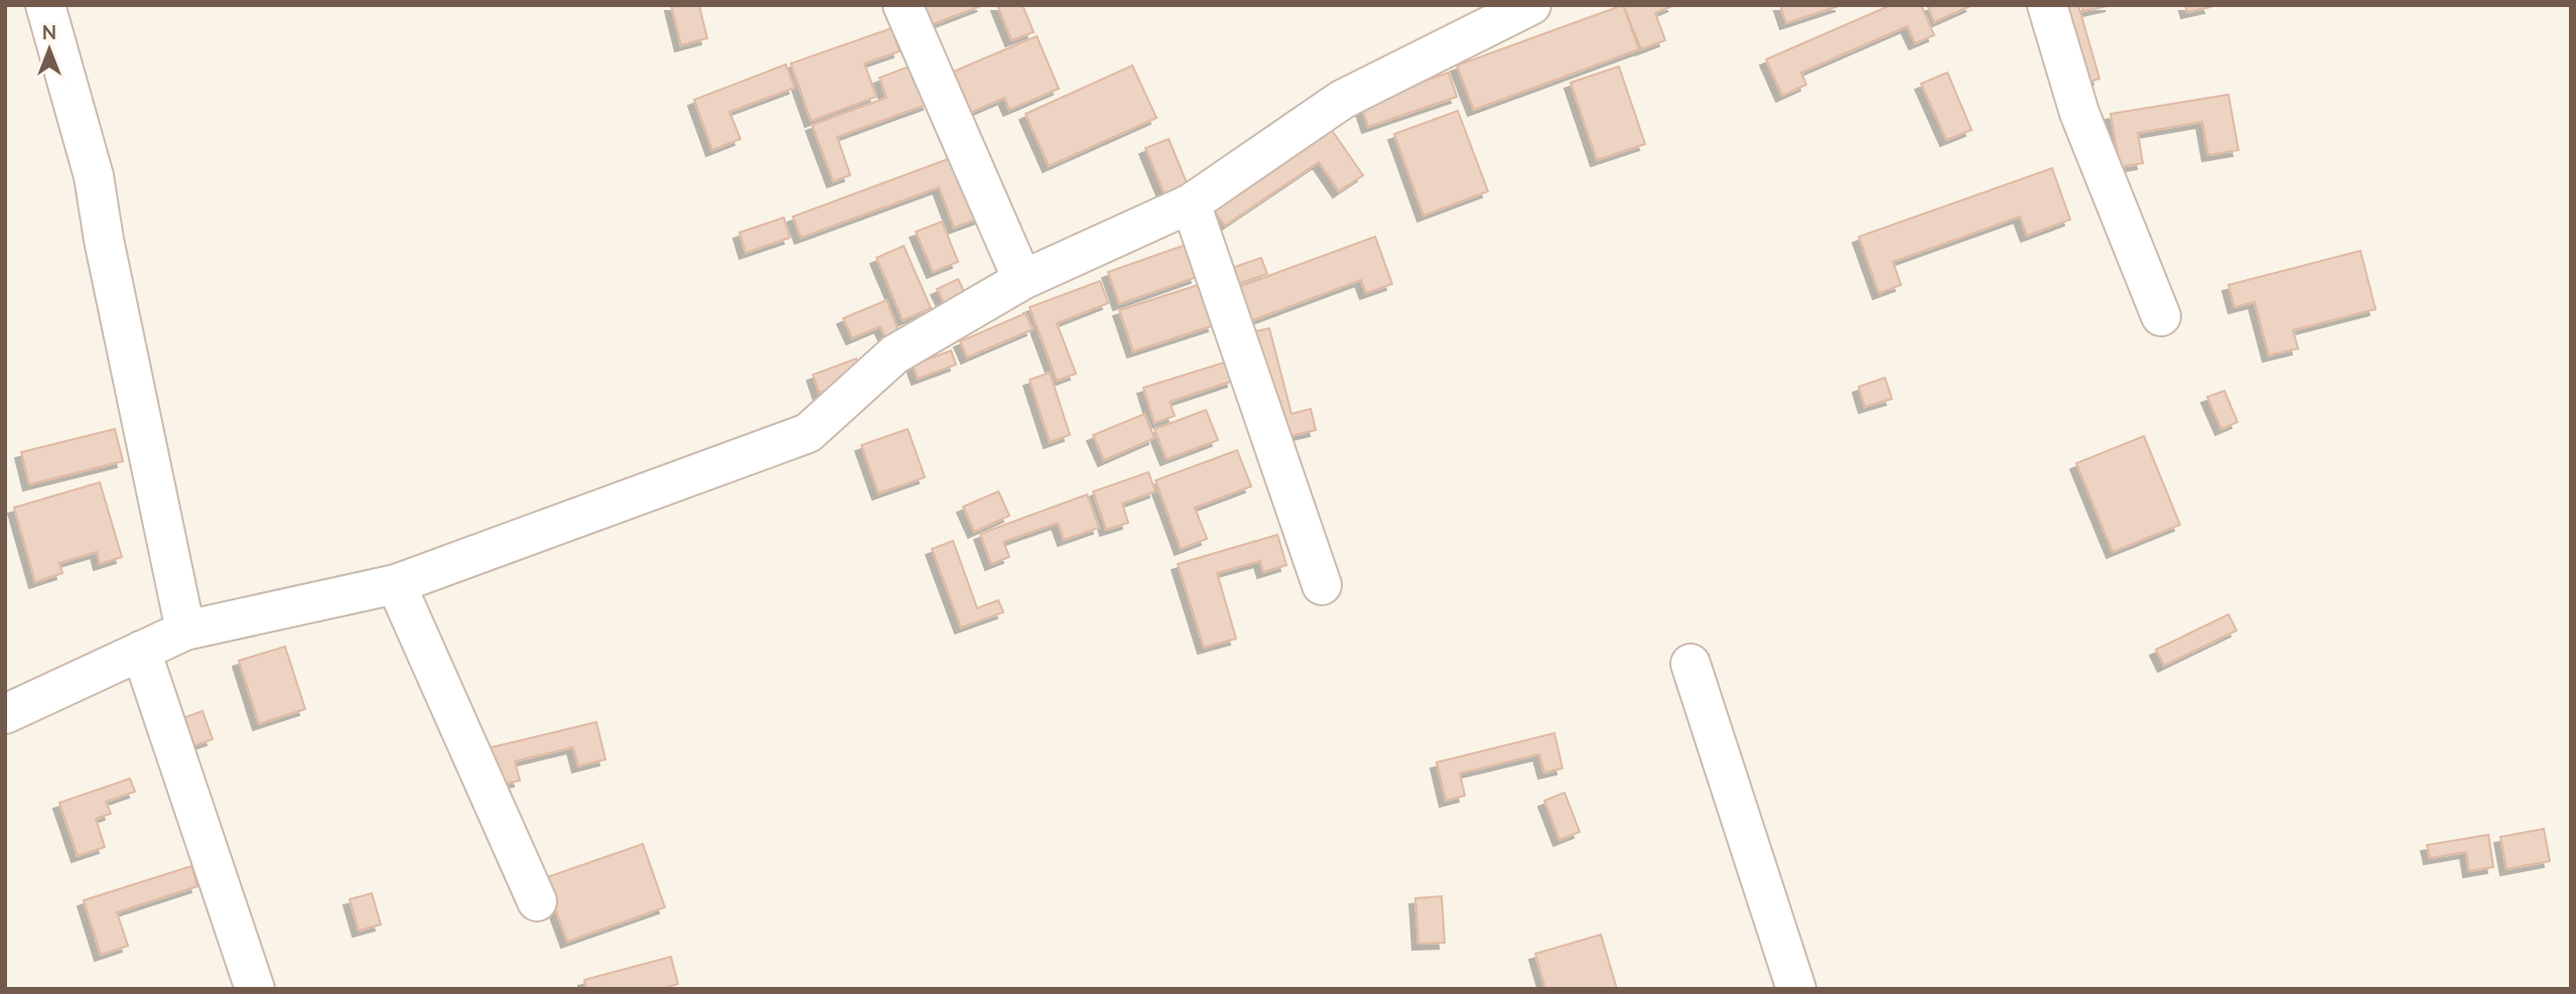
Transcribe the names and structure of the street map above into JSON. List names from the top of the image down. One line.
{"north":"top"}
